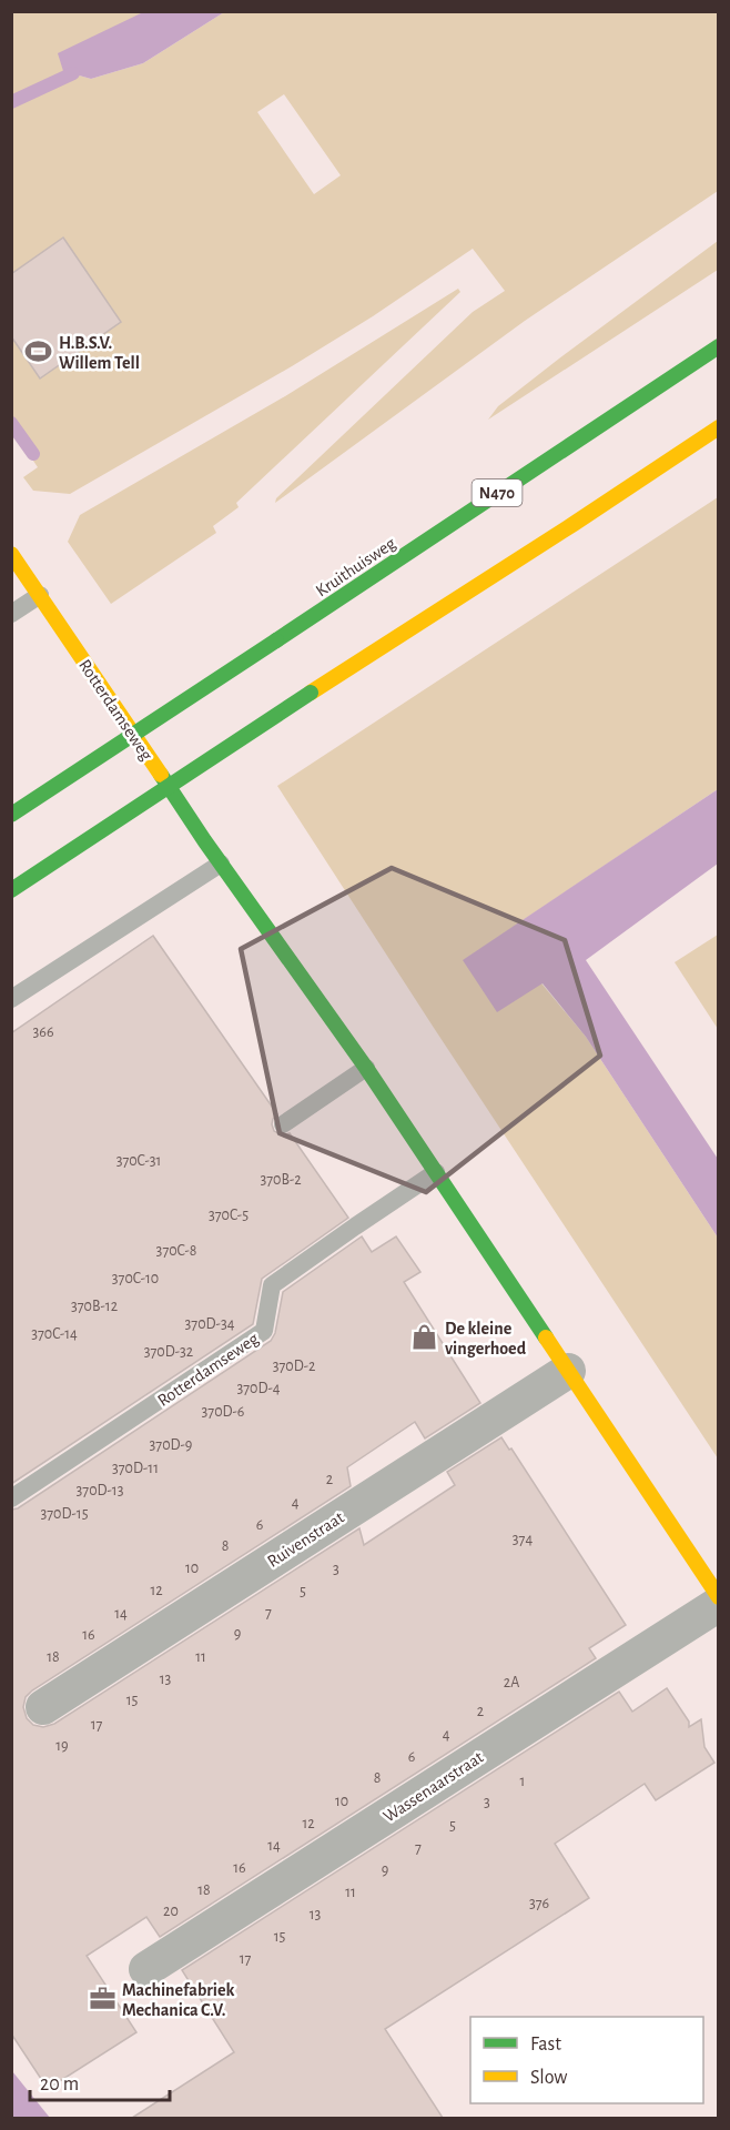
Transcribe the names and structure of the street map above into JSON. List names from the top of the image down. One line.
{"streets":{"main road":["N470","Kruithuisweg","Rotterdamseweg"],"street":["Ruivenstraat","Wassenaarstraat"]},"crossings":[["Rotterdamseweg","Ruivenstraat"]],"places":{"sports":["H.B.S.V. Willem Tell"],"shop":["De kleine vingerhoed"],"office":["Machinefabriek Mechanica C.V."]},"house_numbers":["366","370C-31","370B-2","370C-5","370C-8","370C-10","370B-12","370D-34","370C-14","370D-32","370D-2","370D-4","370D-6","370D-9","370D-11","2","370D-13","4","370D-15","6","374","8","10","3","12","5","7","14","9","16","18","11","13","2A","15","2","17","4","19","6","8","1","10","3","12","5","14","7","16","9","18","11","376","20","13","15","17"],"legend":["Fast","Slow"],"scale_bar":"20 m"}
